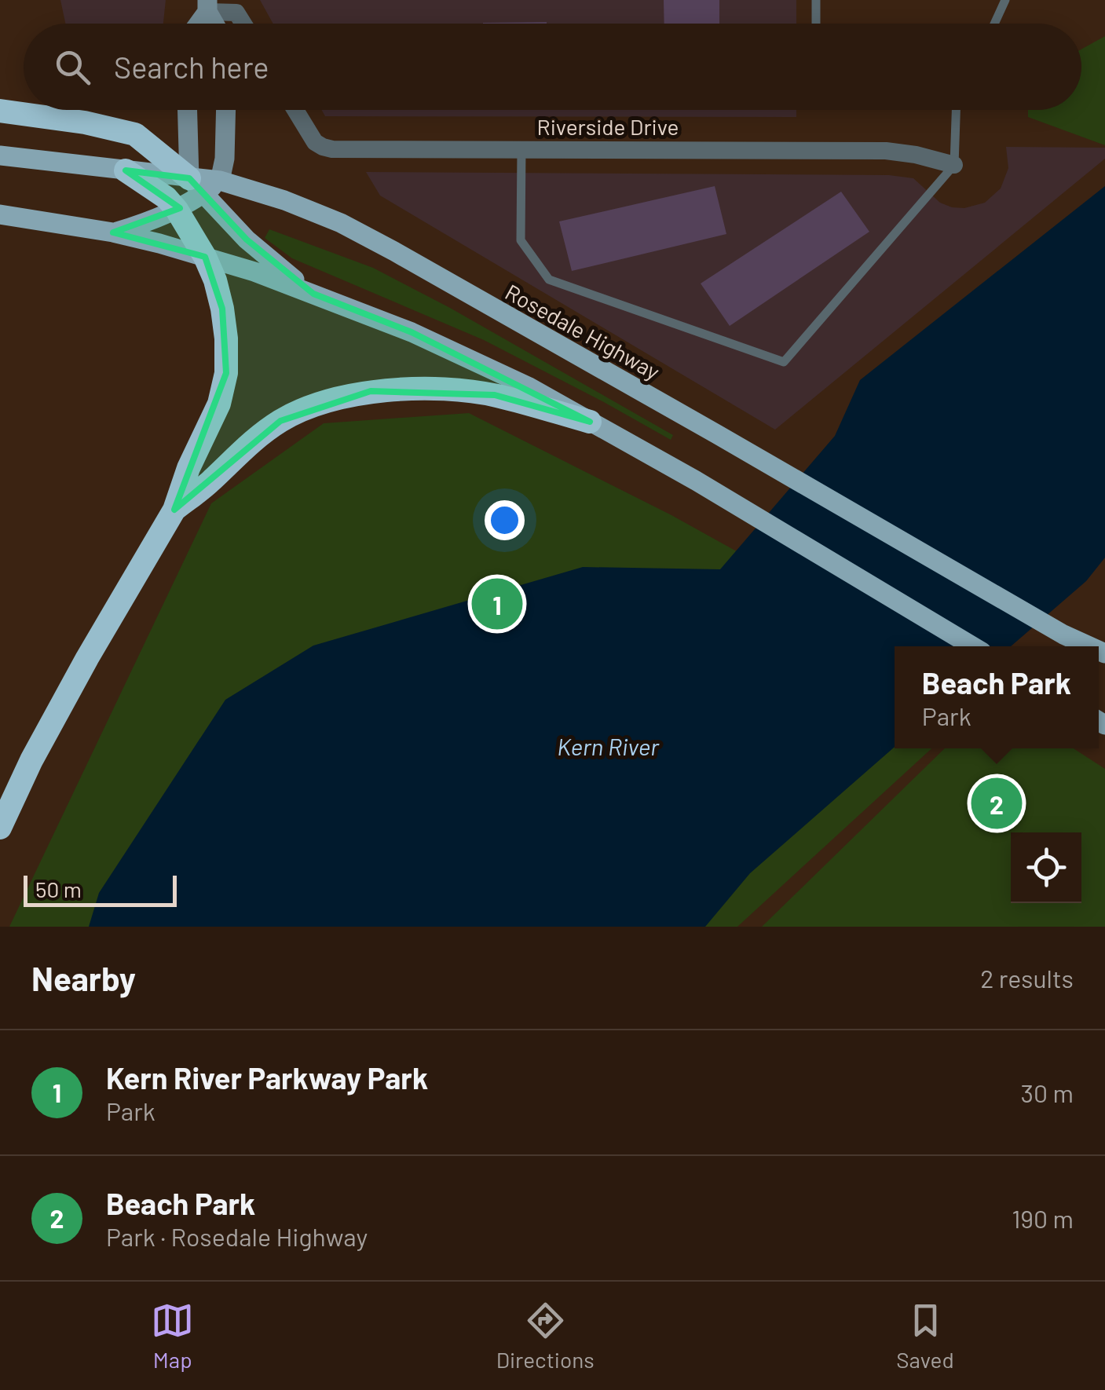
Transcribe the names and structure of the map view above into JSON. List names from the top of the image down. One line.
{"streets":{"main road":["Rosedale Highway"],"street":["Riverside Drive"]},"water":["Kern River"],"scale_bar":"50 m","page":{"search":"Search here","pins":["1","2"],"popup":["Beach Park","Park"],"scale":"50 m","heading":["Nearby","2 results"],"list":[{"mark":"1","name":"Kern River Parkway Park","note":"Park","value":"30 m"},{"mark":"2","name":"Beach Park","note":"Park · Rosedale Highway","value":"190 m"}],"nav":["Map","Directions","Saved"]}}
